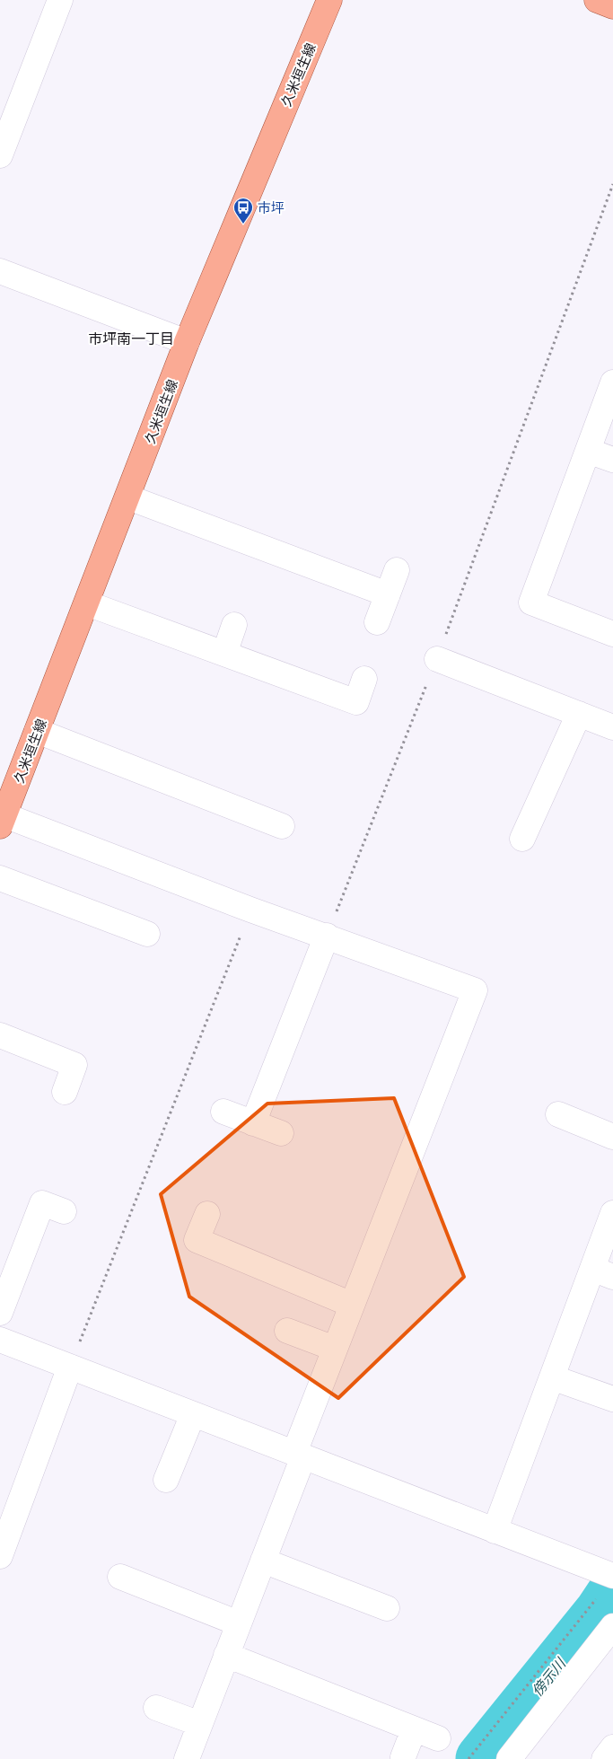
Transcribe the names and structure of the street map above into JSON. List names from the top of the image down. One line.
{"streets":{"main road":["久米垣生線"]},"districts":["市坪南一丁目"],"water":["傍示川"],"places":{"bus stop":["市坪"]}}
